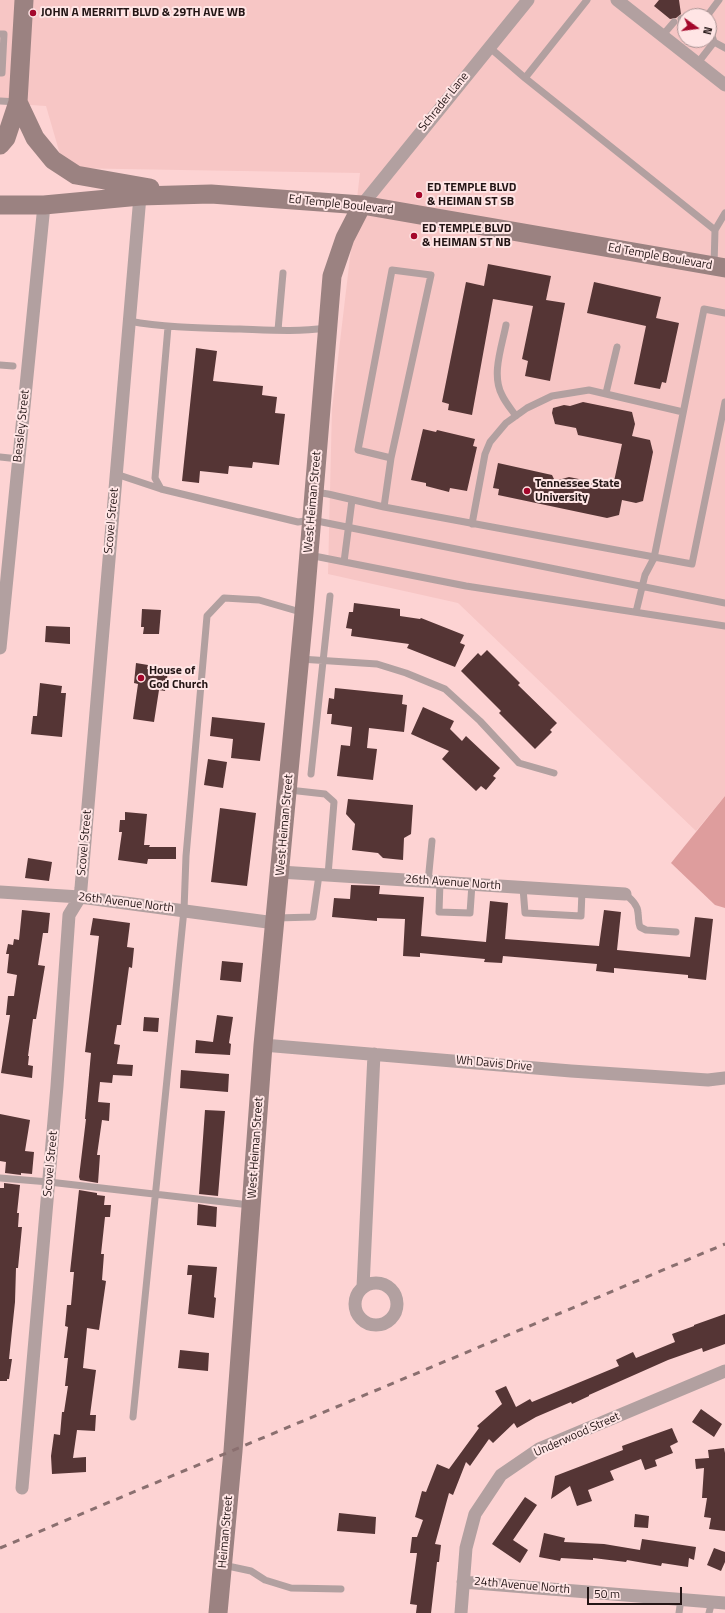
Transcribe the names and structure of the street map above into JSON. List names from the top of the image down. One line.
{"streets":{"street":["Schrader Lane","Ed Temple Boulevard","Beasley Street","West Heiman Street","Scovel Street","26th Avenue North","Wh Davis Drive","Underwood Street","Heiman Street","24th Avenue North"]},"crossings":[["Schrader Lane","Ed Temple Boulevard"],["Schrader Lane","West Heiman Street"],["Ed Temple Boulevard","Beasley Street"],["Ed Temple Boulevard","West Heiman Street"],["Ed Temple Boulevard","Scovel Street"],["West Heiman Street","26th Avenue North"],["West Heiman Street","Wh Davis Drive"],["West Heiman Street","Heiman Street"],["Scovel Street","26th Avenue North"],["Underwood Street","24th Avenue North"]],"places":["JOHN A MERRITT BLVD & 29TH AVE WB","ED TEMPLE BLVD & HEIMAN ST SB","ED TEMPLE BLVD & HEIMAN ST NB","Tennessee State University","House of God Church"],"scale_bar":"50 m","north":"right"}
